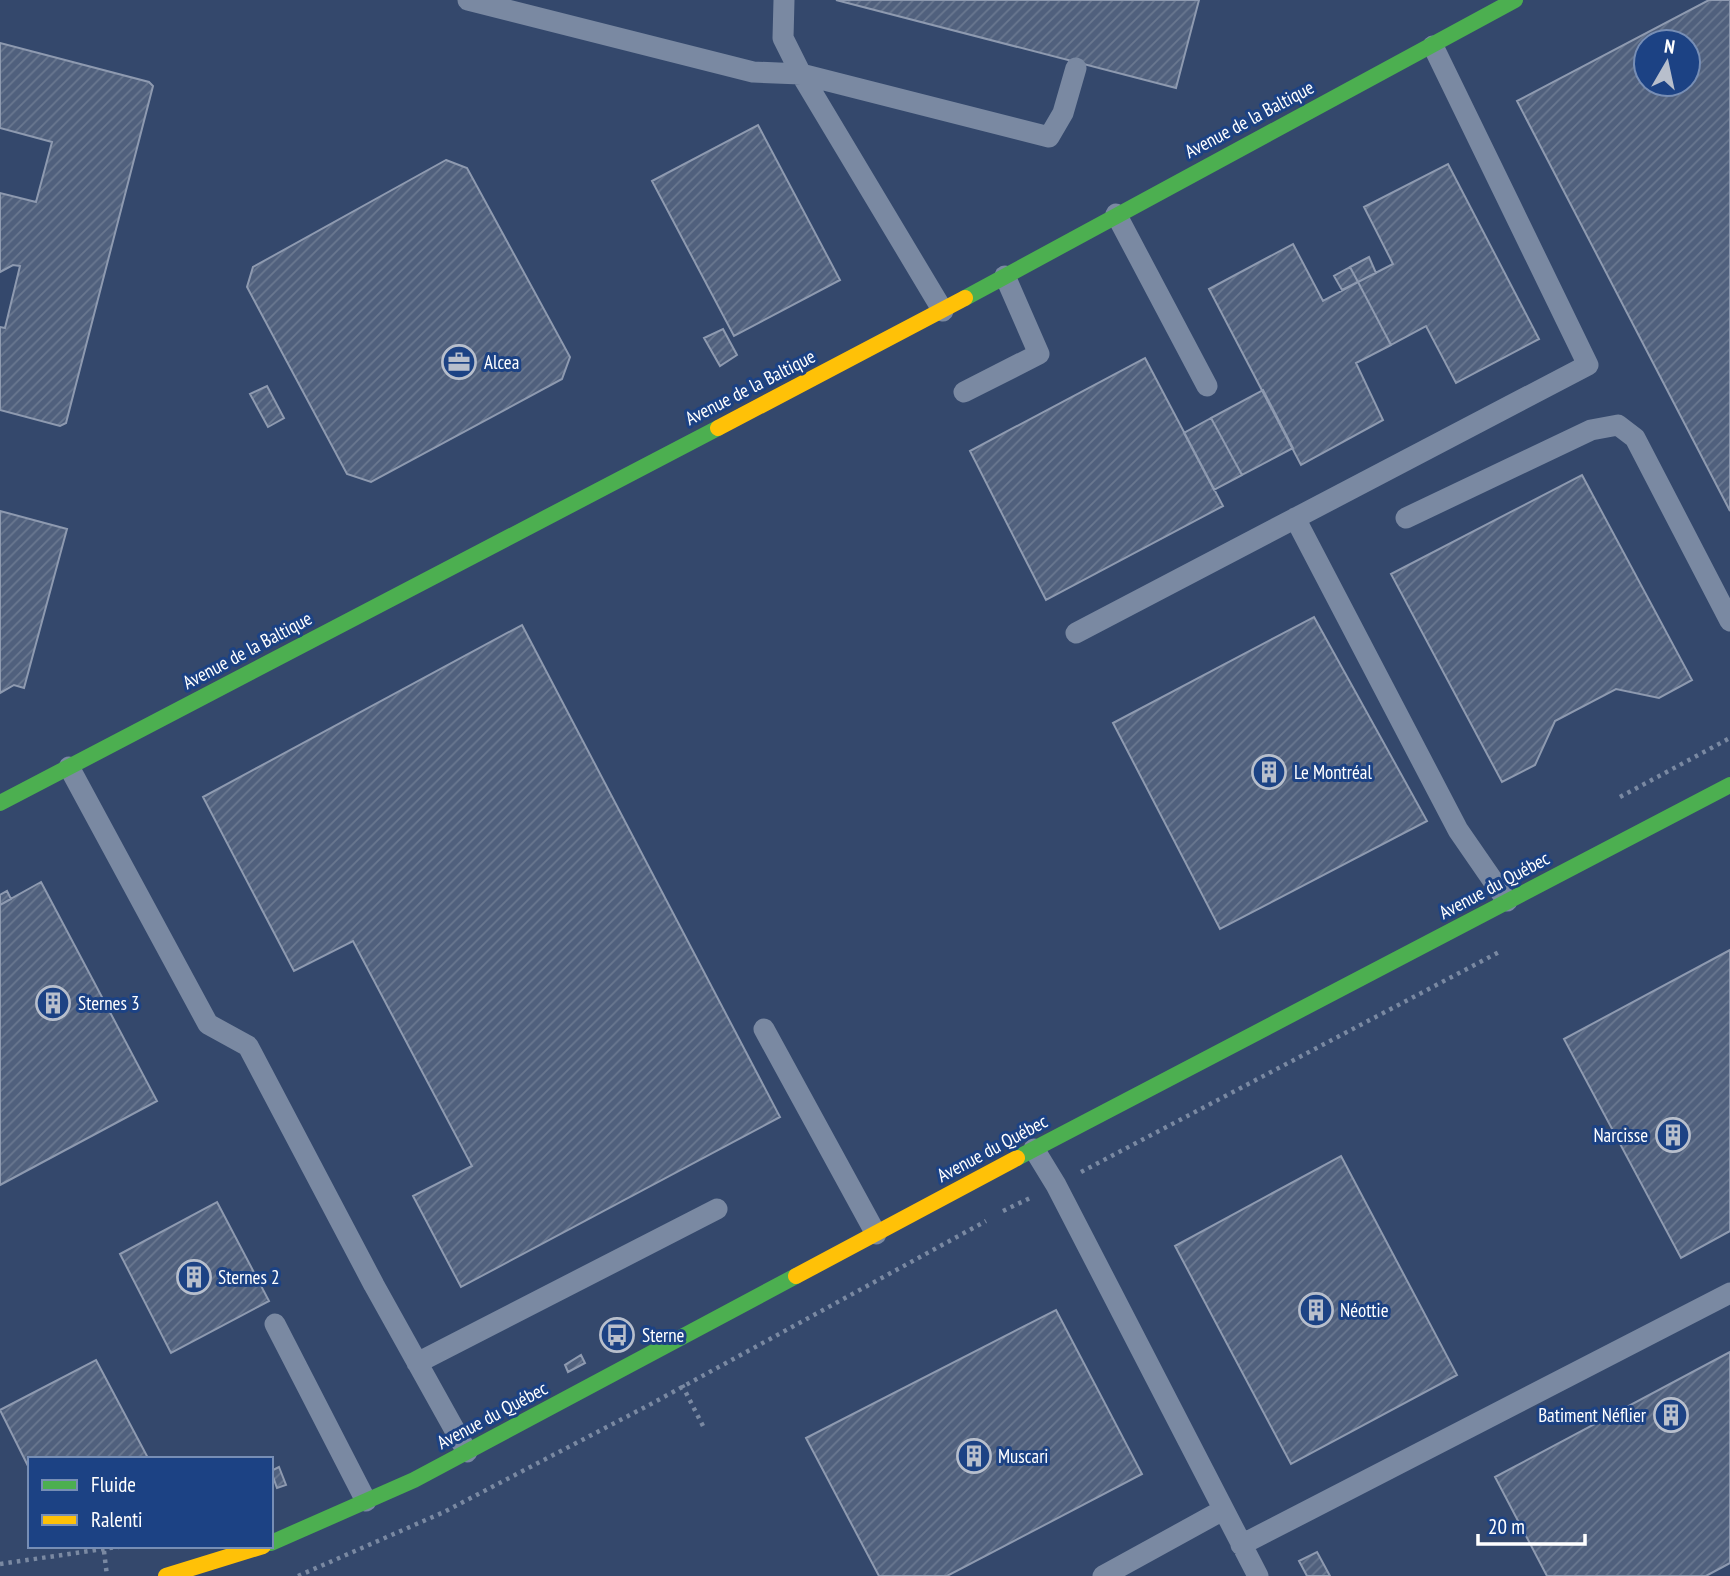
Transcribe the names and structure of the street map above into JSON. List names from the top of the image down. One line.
{"streets":{"street":["Avenue de la Baltique","Avenue du Québec"]},"places":{"office":["Alcea"],"building":["Le Montréal","Sternes 3","Narcisse","Sternes 2","Néottie","Batiment Néflier","Muscari"],"bus stop":["Sterne"]},"legend":["Fluide","Ralenti"],"scale_bar":"20 m","north":"top"}
